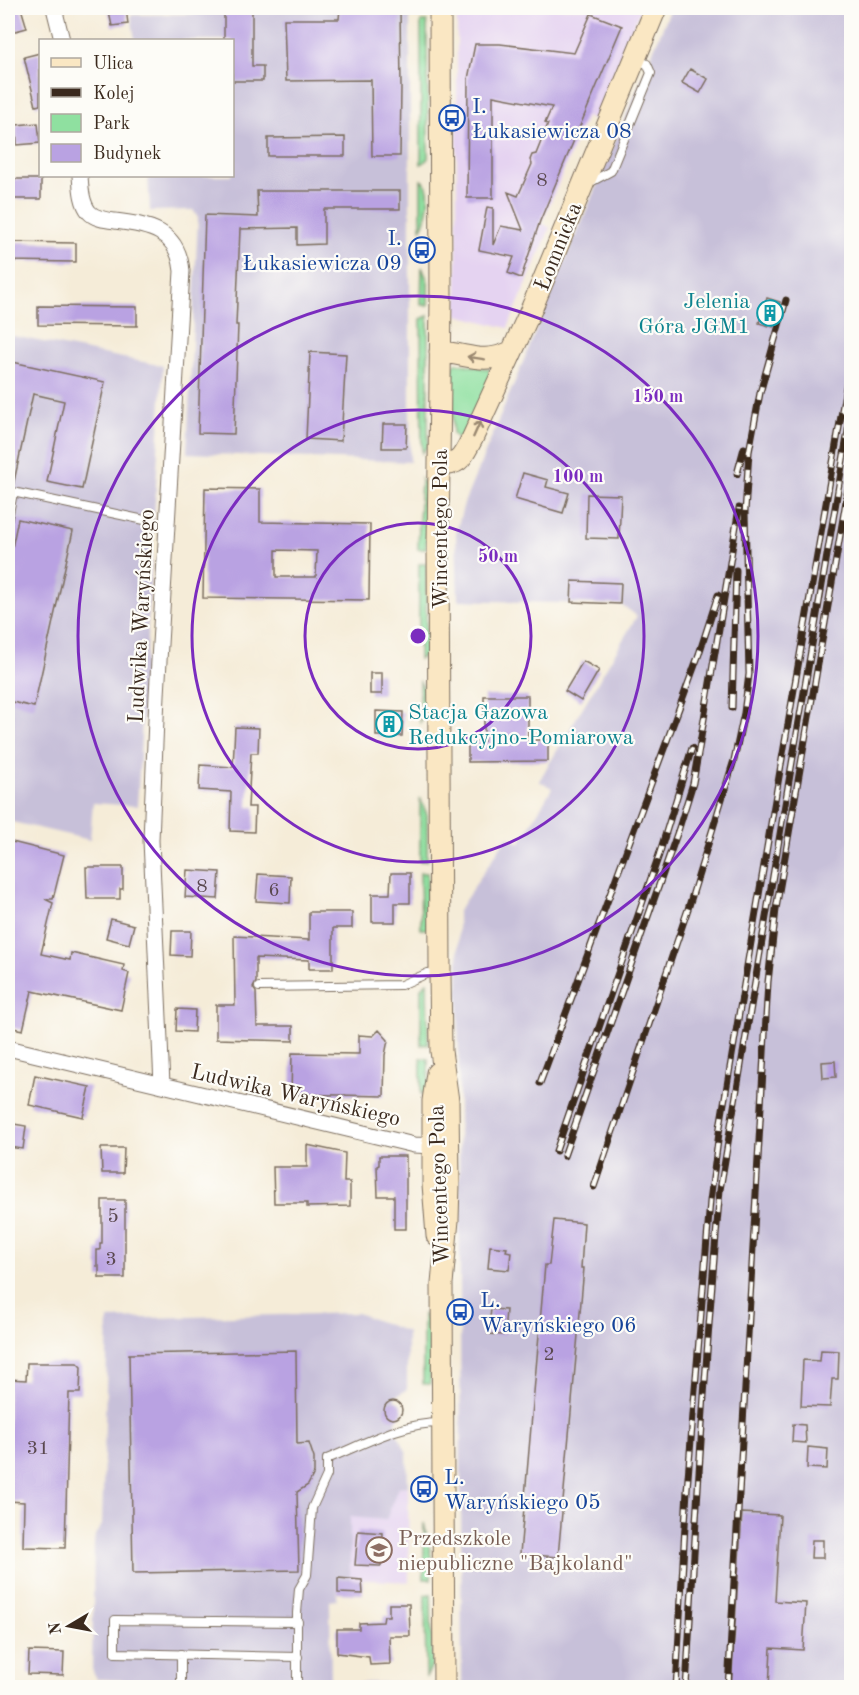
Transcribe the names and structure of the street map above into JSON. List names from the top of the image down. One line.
{"streets":{"street":["Łomnicka","Wincentego Pola","Ludwika Waryńskiego"]},"crossings":[["Łomnicka","Wincentego Pola"],["Wincentego Pola","Ludwika Waryńskiego"]],"places":{"bus stop":["I. Łukasiewicza 08","I. Łukasiewicza 09","L. Waryńskiego 06","L. Waryńskiego 05"],"building":["Jelenia Góra JGM1","Stacja Gazowa Redukcyjno-Pomiarowa"],"school or university":["Przedszkole niepubliczne \"Bajkoland\""]},"house_numbers":["8","8","6","5","3","2","31"],"legend":["Ulica","Kolej","Park","Budynek"],"north":"left","rings":["150 m","100 m","50 m"]}
